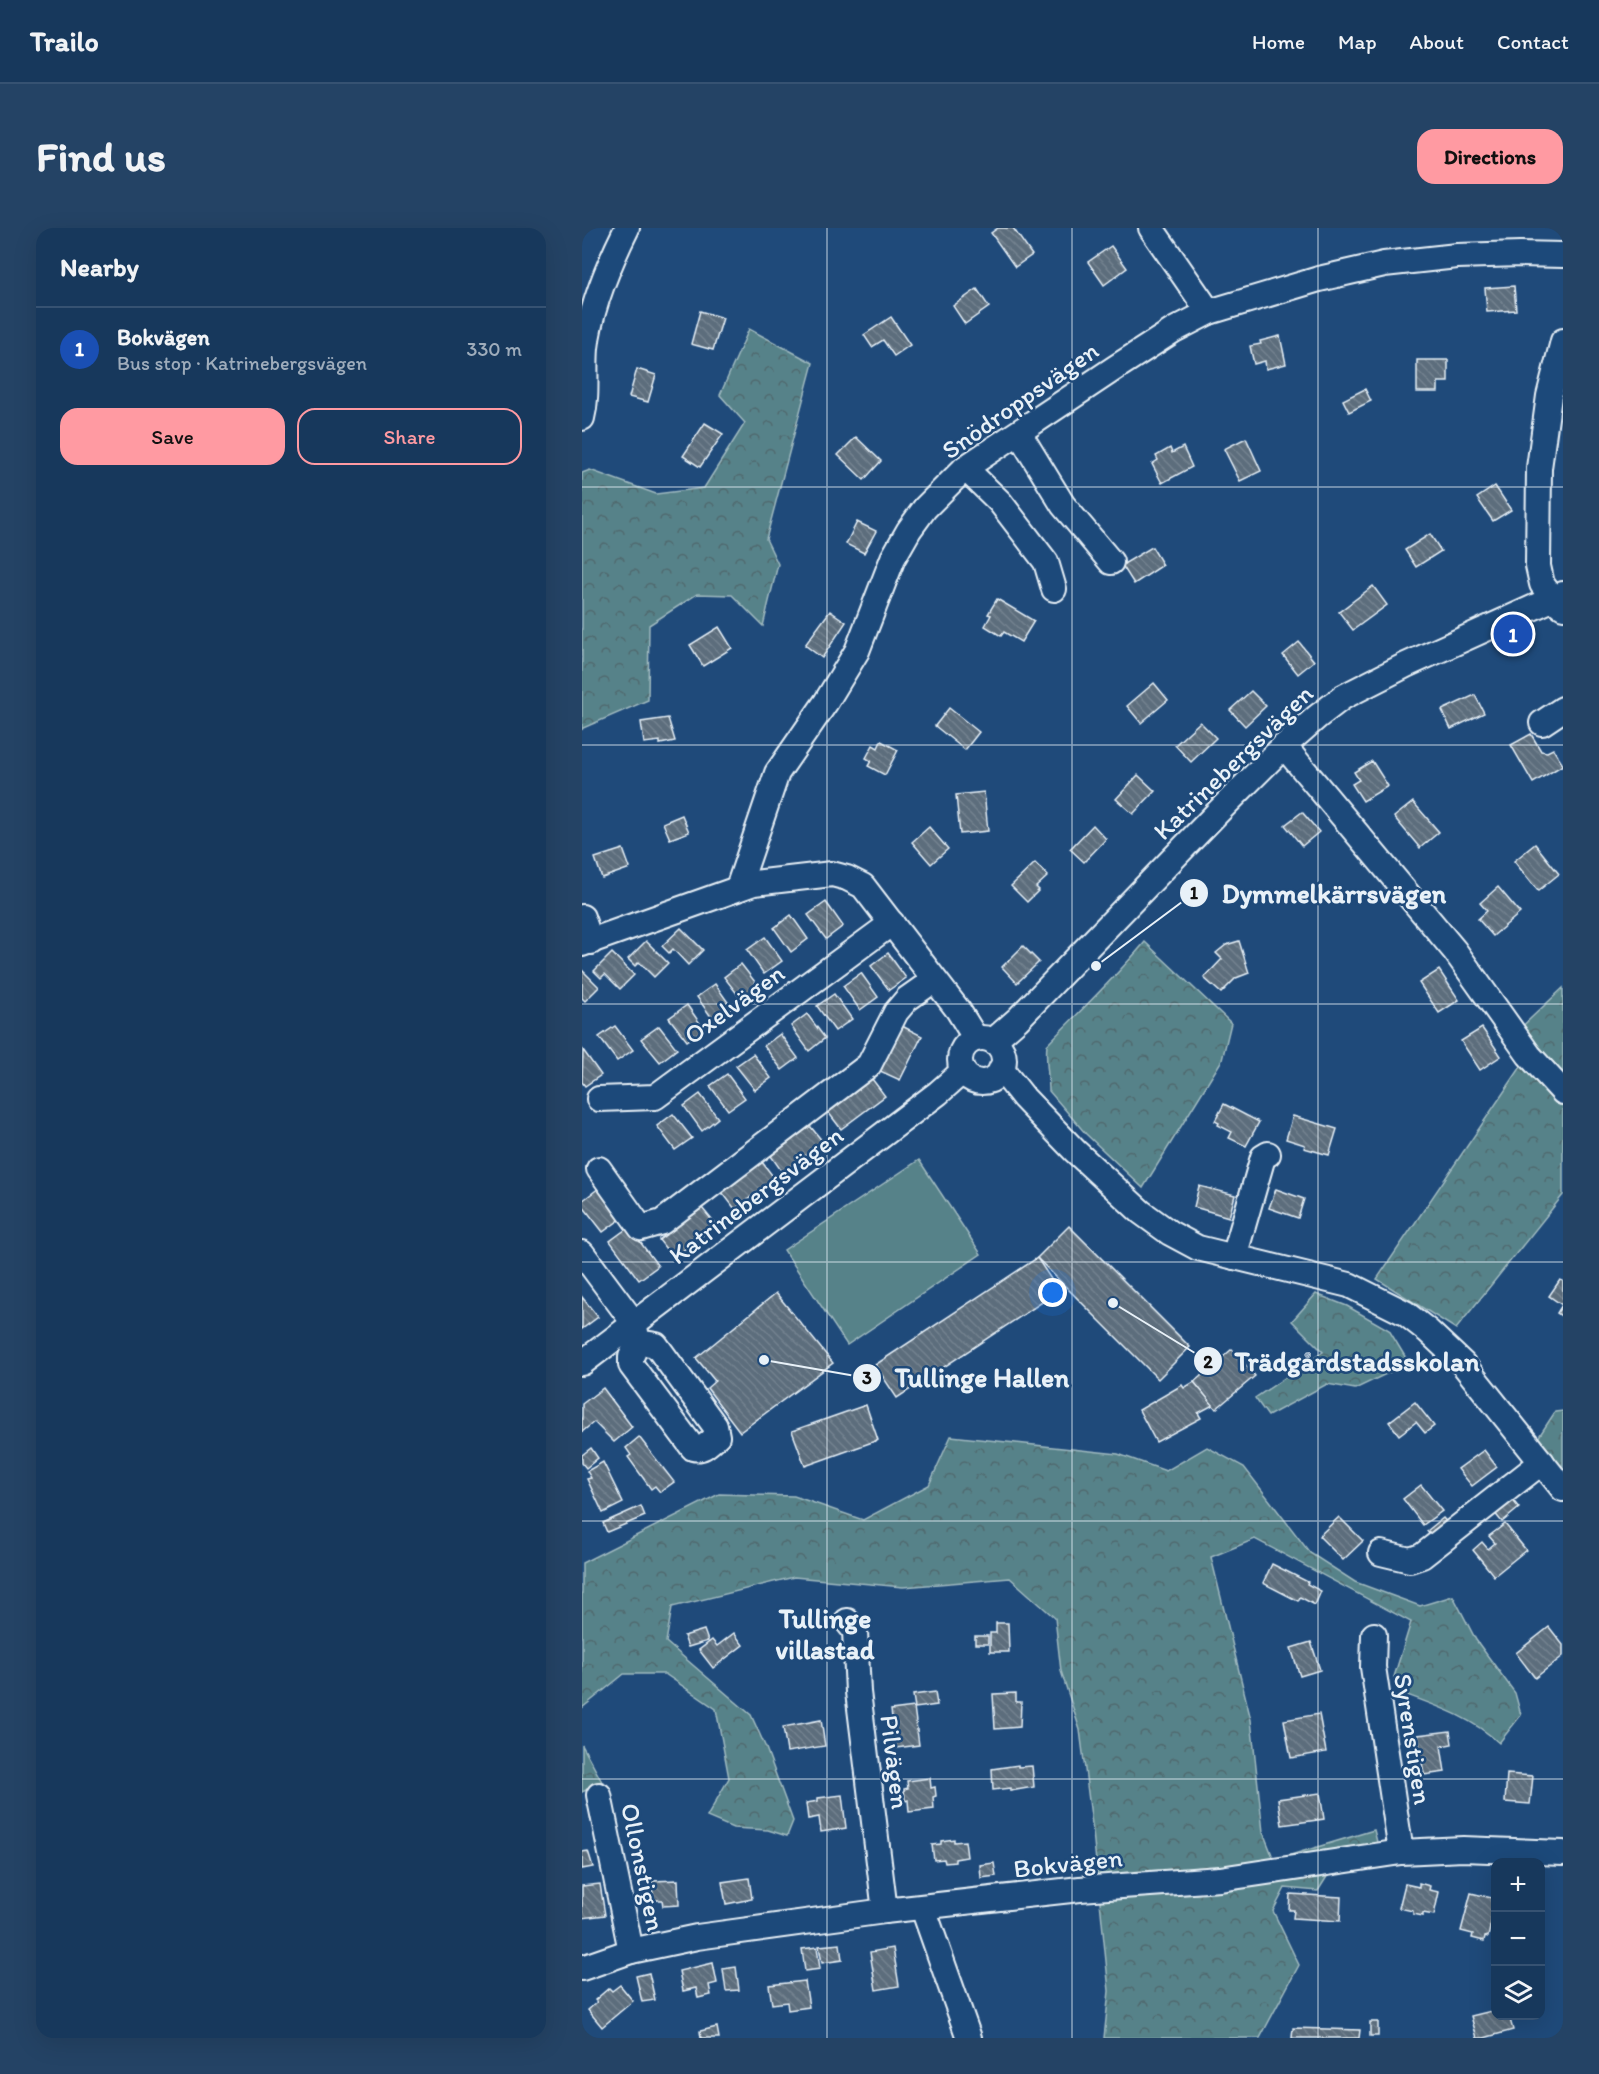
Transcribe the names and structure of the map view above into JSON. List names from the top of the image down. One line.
{"streets":{"street":["Snödroppsvägen","Katrinebergsvägen","Oxelvägen","Syrenstigen","Pilvägen","Bokvägen","Ollonstigen"]},"crossings":[["Syrenstigen","Bokvägen"],["Pilvägen","Bokvägen"],["Bokvägen","Ollonstigen"]],"districts":["Tullinge villastad"],"places":["Dymmelkärrsvägen","Trädgårdstadsskolan","Tullinge Hallen"],"page":{"header":"Trailo","nav":["Home","Map","About","Contact"],"buttons":["Directions",["Save","Share"]],"title":"Find us","heading":"Nearby","list":[{"mark":"1","name":"Bokvägen","note":"Bus stop · Katrinebergsvägen","value":"330 m"}],"pins":"1","map_buttons":["+","−"]}}
